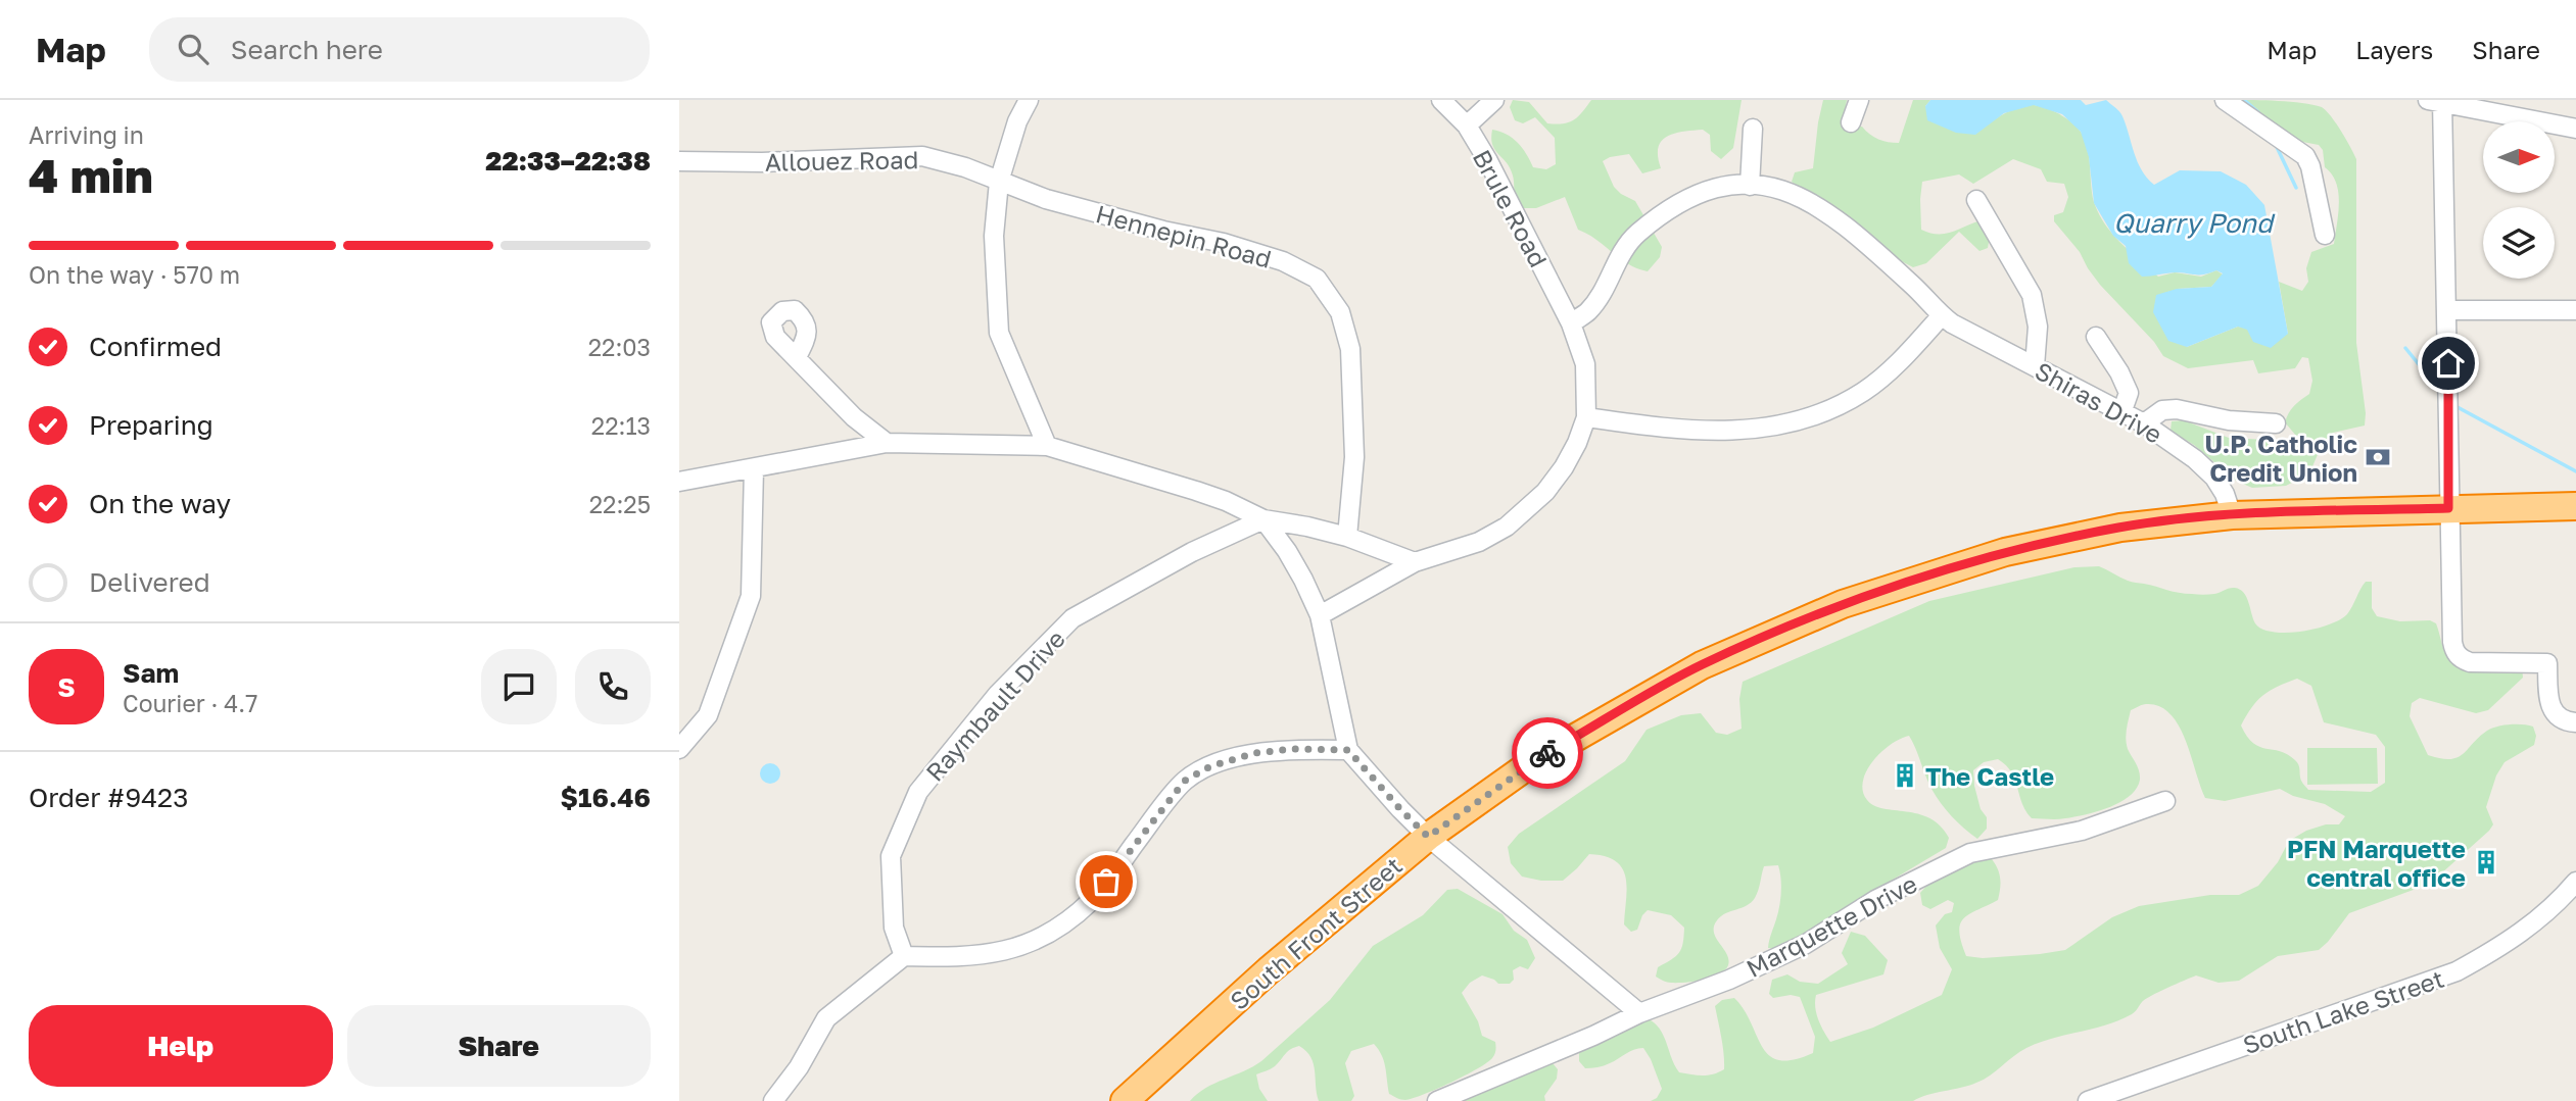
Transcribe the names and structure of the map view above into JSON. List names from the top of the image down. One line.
{"streets":{"highway":["South Front Street"],"street":["Allouez Road","Brule Road","Hennepin Road","Shiras Drive","Raymbault Drive","Marquette Drive","South Lake Street"]},"crossings":[["Allouez Road","Hennepin Road"],["Brule Road","Shiras Drive"],["Shiras Drive","South Front Street"]],"water":["Quarry Pond"],"places":{"bank":["U.P. Catholic Credit Union"],"building":["The Castle","PFN Marquette central office"]},"north":"right","page":{"header":"Map","search":"Search here","nav":["Map","Layers","Share"],"heading":["4 min","Arriving in","22:33–22:38"],"panel":["Sam","Courier · 4.7","Order #9423","$16.46"],"bar":"On the way · 570 m","list":[["Confirmed","22:03"],["Preparing","22:13"],["On the way","22:25"],"Delivered"],"round":"S","buttons":["Help","Share"]}}
